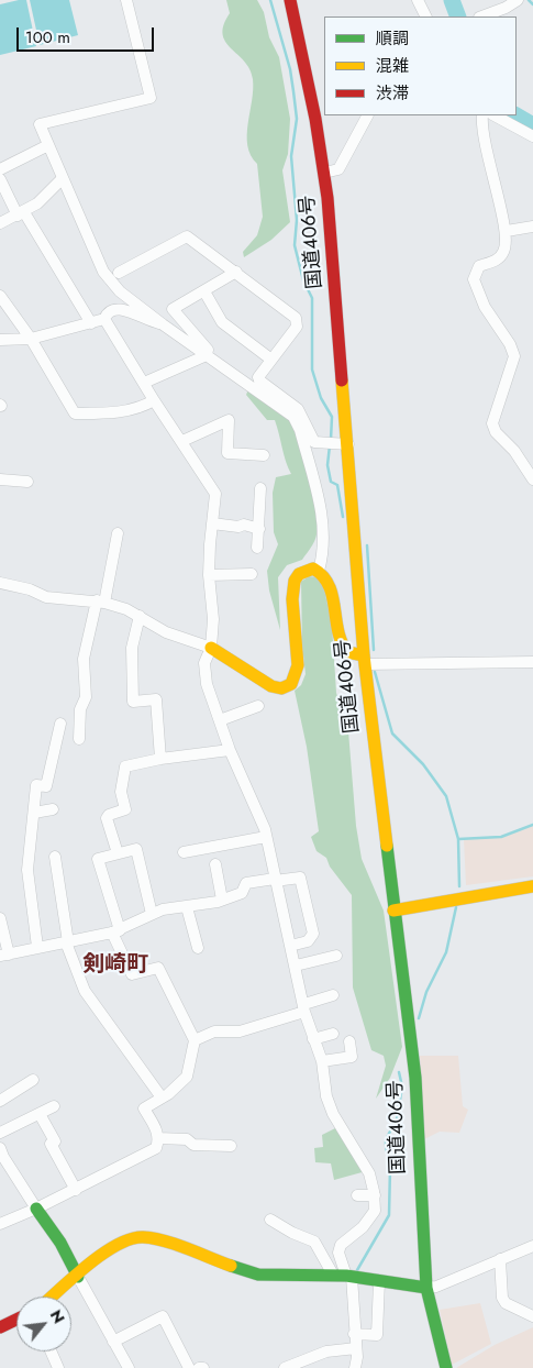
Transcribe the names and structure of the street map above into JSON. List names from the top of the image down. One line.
{"streets":{"main road":["国道406号"]},"districts":["剣崎町"],"legend":["順調","混雑","渋滞"],"scale_bar":"100 m","north":"top right"}
